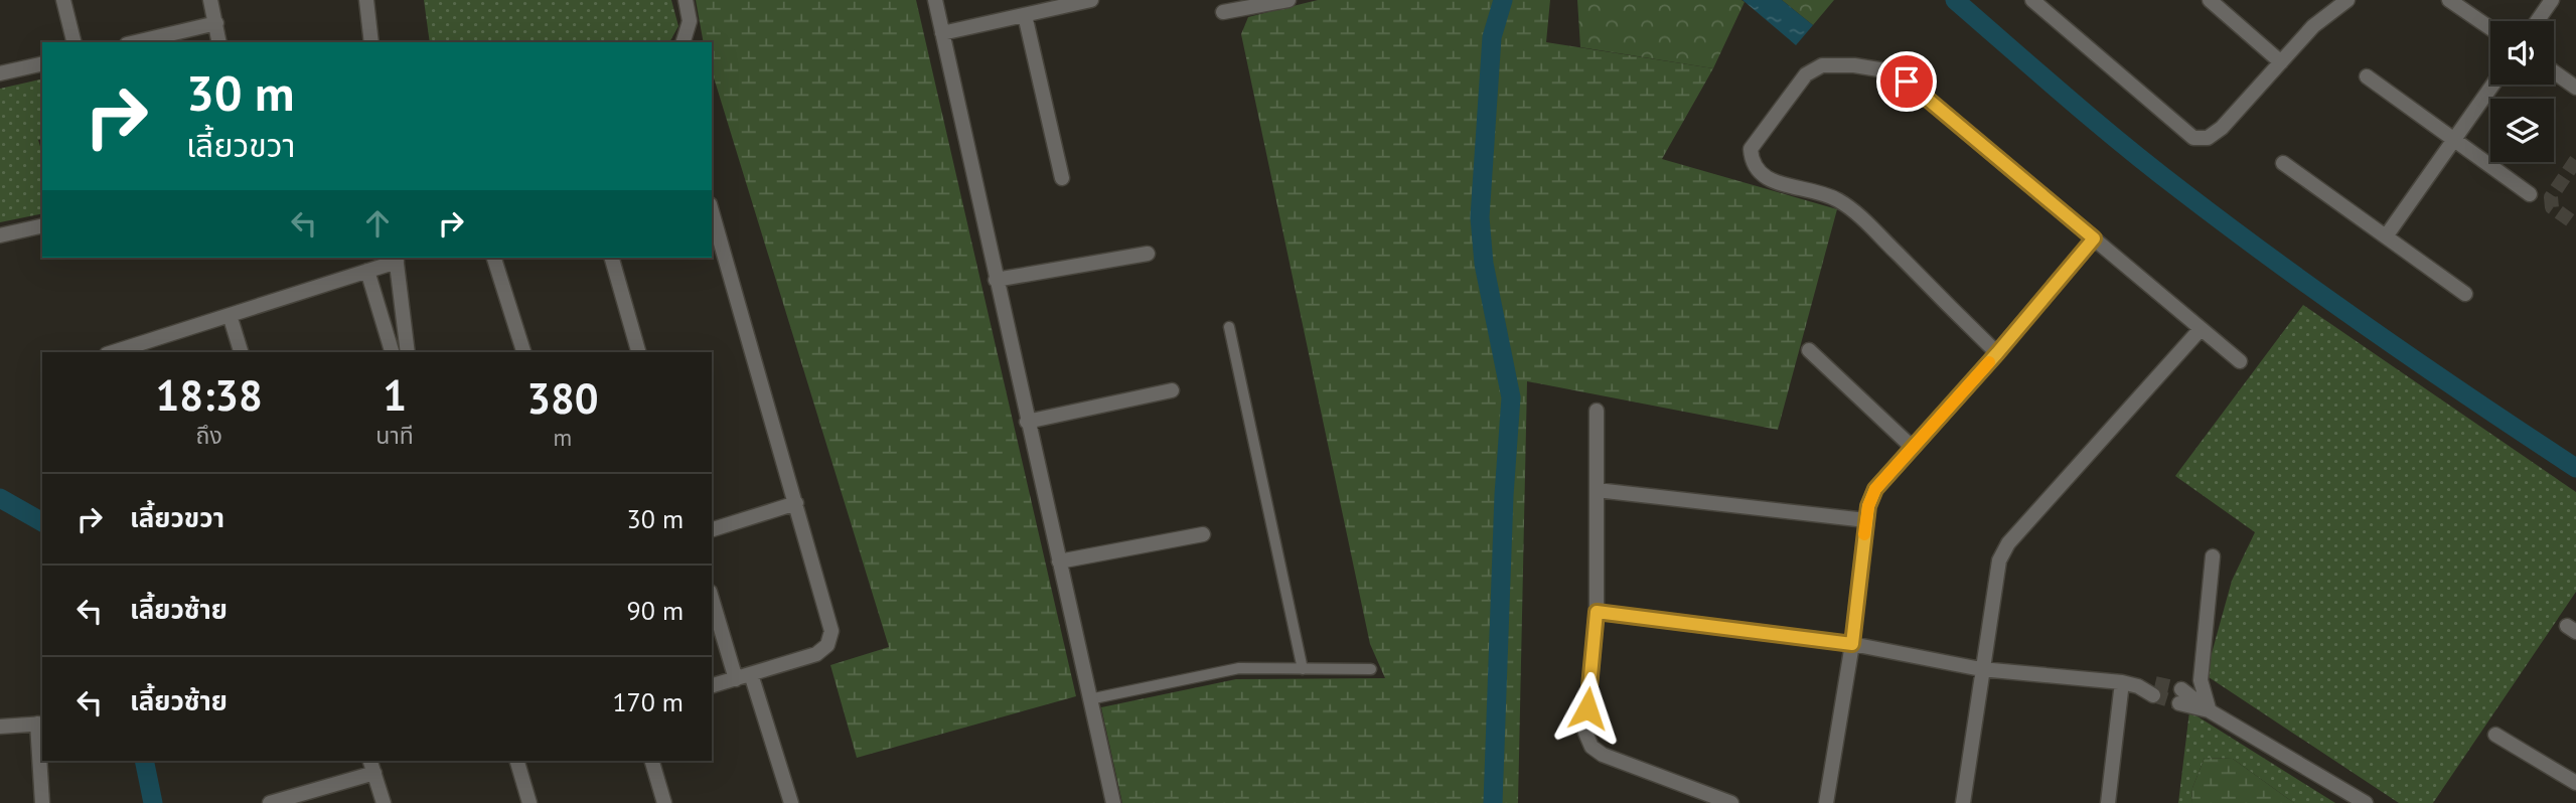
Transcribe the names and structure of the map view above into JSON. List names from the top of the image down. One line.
{"page":{"turn":["30 m","เลี้ยวขวา"],"eta":["18:38","ถึง","1","นาที","380","m"],"list":[{"name":"เลี้ยวขวา","value":"30 m"},{"name":"เลี้ยวซ้าย","value":"90 m"},{"name":"เลี้ยวซ้าย","value":"170 m"}]}}
